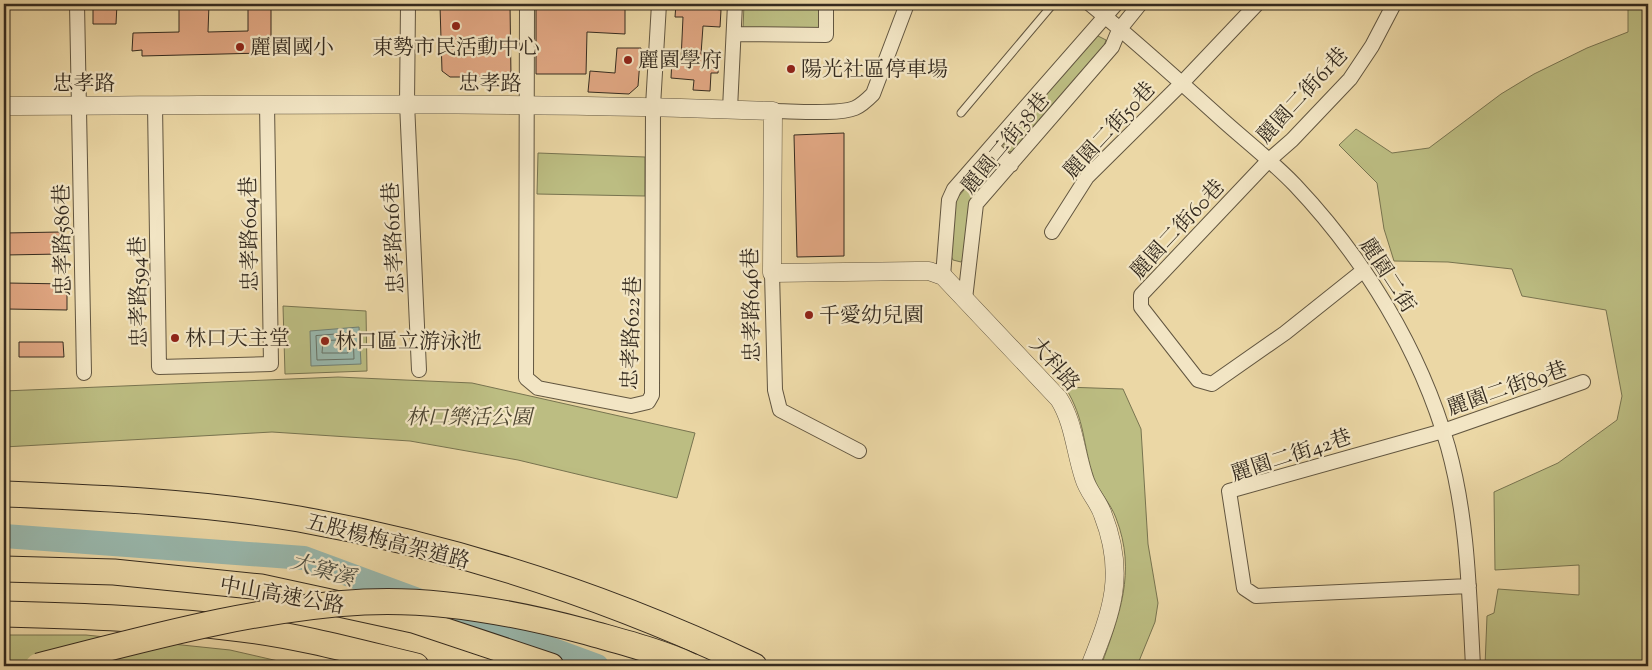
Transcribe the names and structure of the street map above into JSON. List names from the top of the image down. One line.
{"streets":{"highway":["五股楊梅高架道路","中山高速公路"],"street":["忠孝路","麗園二街61巷","麗園二街50巷","麗園二街38巷","麗園二街60巷","忠孝路604巷","忠孝路616巷","忠孝路586巷","麗園二街","忠孝路594巷","忠孝路646巷","忠孝路622巷","大科路","麗園二街89巷","麗園二街42巷"]},"crossings":[["忠孝路","忠孝路604巷"],["忠孝路","忠孝路616巷"],["忠孝路","忠孝路586巷"],["忠孝路","忠孝路594巷"],["忠孝路","忠孝路646巷"],["忠孝路","忠孝路622巷"],["麗園二街61巷","麗園二街60巷"],["麗園二街61巷","麗園二街"],["麗園二街50巷","麗園二街"],["麗園二街38巷","麗園二街"],["麗園二街38巷","大科路"],["麗園二街60巷","麗園二街"],["忠孝路604巷","忠孝路594巷"],["麗園二街","麗園二街89巷"],["麗園二街","麗園二街42巷"],["麗園二街89巷","麗園二街42巷"]],"water":["大窠溪"],"parks":["林口樂活公園"],"places":["東勢市民活動中心","麗園國小","麗園學府","陽光社區停車場","千愛幼兒園","林口天主堂","林口區立游泳池"]}
